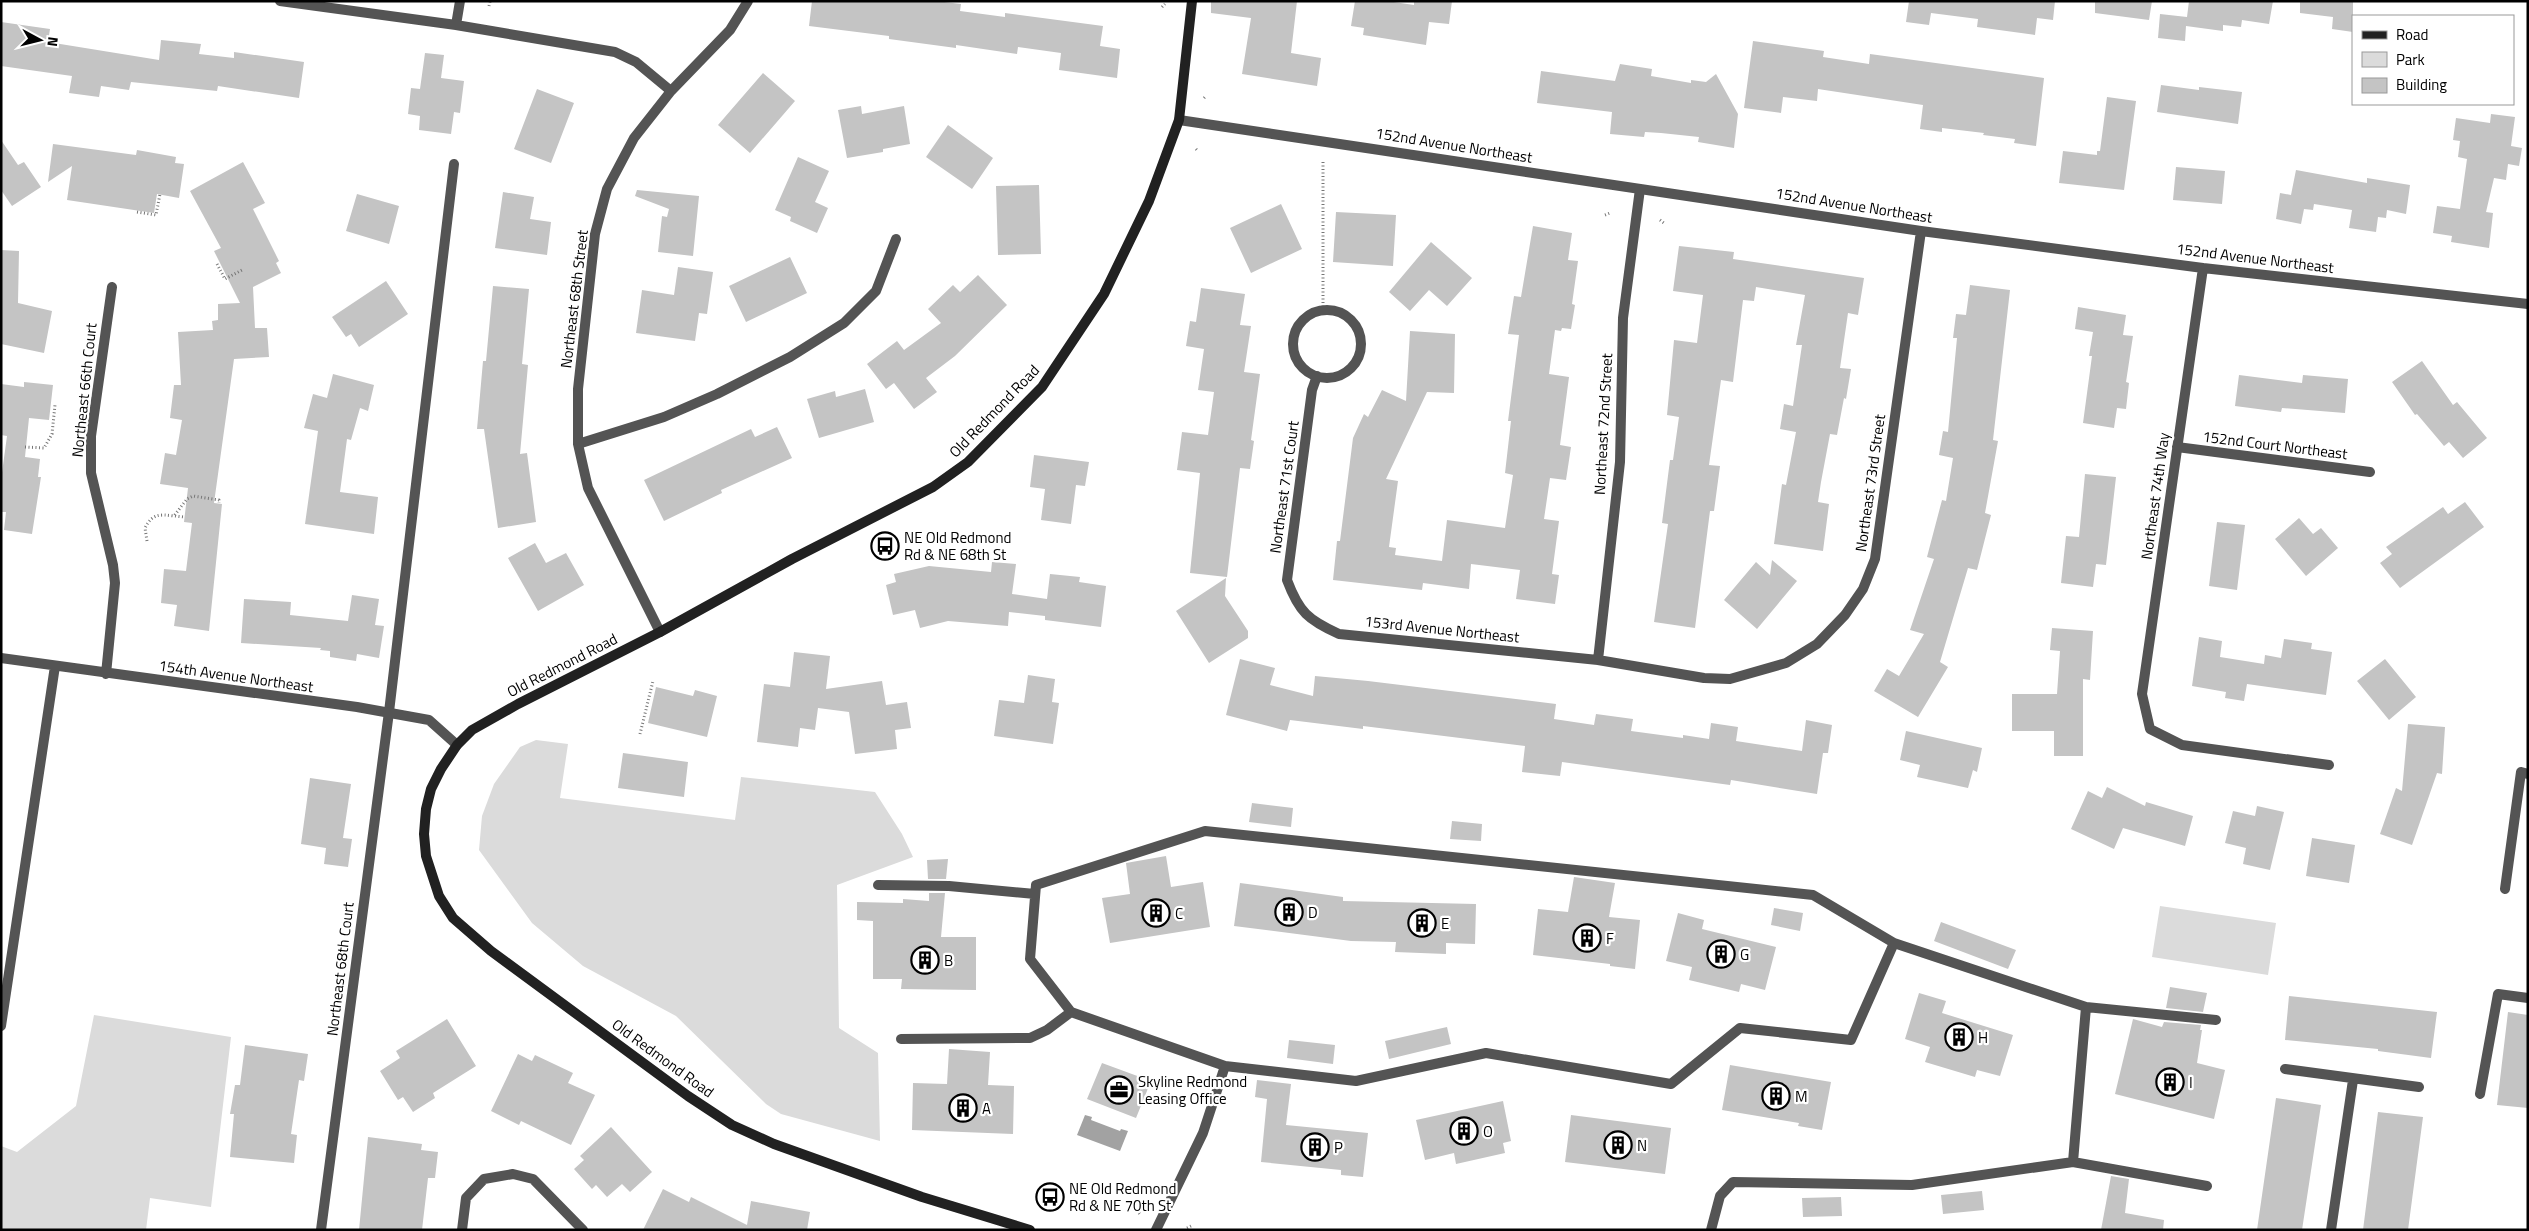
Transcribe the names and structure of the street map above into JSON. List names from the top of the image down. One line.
{"streets":{"main road":["Old Redmond Road"],"street":["152nd Avenue Northeast","Northeast 68th Street","Northeast 66th Court","Northeast 72nd Street","152nd Court Northeast","Northeast 73rd Street","Northeast 71st Court","Northeast 74th Way","153rd Avenue Northeast","154th Avenue Northeast","Northeast 68th Court"]},"crossings":[["152nd Avenue Northeast","Old Redmond Road"],["152nd Avenue Northeast","Northeast 72nd Street"],["152nd Avenue Northeast","Northeast 73rd Street"],["152nd Avenue Northeast","Northeast 74th Way"],["Northeast 68th Street","Old Redmond Road"],["Northeast 66th Court","154th Avenue Northeast"],["Old Redmond Road","154th Avenue Northeast"],["Northeast 72nd Street","Northeast 73rd Street"],["Northeast 72nd Street","153rd Avenue Northeast"],["152nd Court Northeast","Northeast 74th Way"],["Northeast 73rd Street","153rd Avenue Northeast"],["Northeast 71st Court","153rd Avenue Northeast"],["154th Avenue Northeast","Northeast 68th Court"]],"places":{"bus stop":["NE Old Redmond Rd & NE 68th St","NE Old Redmond Rd & NE 70th St"],"building":["D","C","E","F","G","B","H","I","M","A","O","N","P"],"office":["Skyline Redmond Leasing Office"]},"legend":["Road","Park","Building"],"north":"right"}
